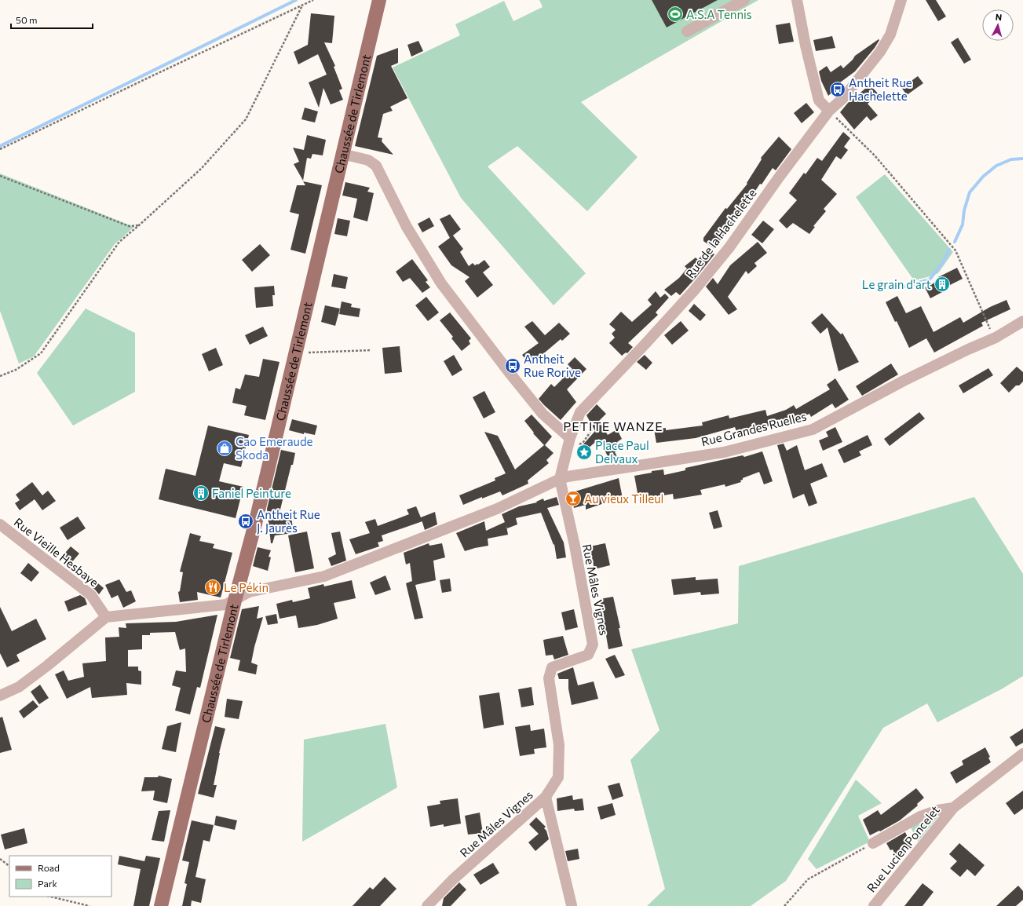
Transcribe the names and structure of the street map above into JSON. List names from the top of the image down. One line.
{"streets":{"main road":["Chaussée de Tirlemont"],"street":["Rue de la Hachelette","Rue Grandes Ruelles","Rue Vieille Hesbaye","Rue Mâles Vignes","Rue Lucien Poncelet"]},"crossings":[["Chaussée de Tirlemont","Rue Grandes Ruelles"],["Rue de la Hachelette","Rue Grandes Ruelles"],["Rue de la Hachelette","Rue Mâles Vignes"],["Rue Grandes Ruelles","Rue Mâles Vignes"]],"districts":["PETITE WANZE"],"places":{"sports":["A.S.A Tennis"],"bus stop":["Antheit Rue Hachelette","Antheit Rue Rorive","Antheit Rue J. Jaurès"],"building":["Le grain d'art","Faniel Peinture"],"shop":["Cao Emeraude Skoda"],"place":["Place Paul Delvaux"],"bar":["Au vieux Tilleul"],"restaurant":["Le Pékin"]},"legend":["Road","Park"],"scale_bar":"50 m","north":"top"}
